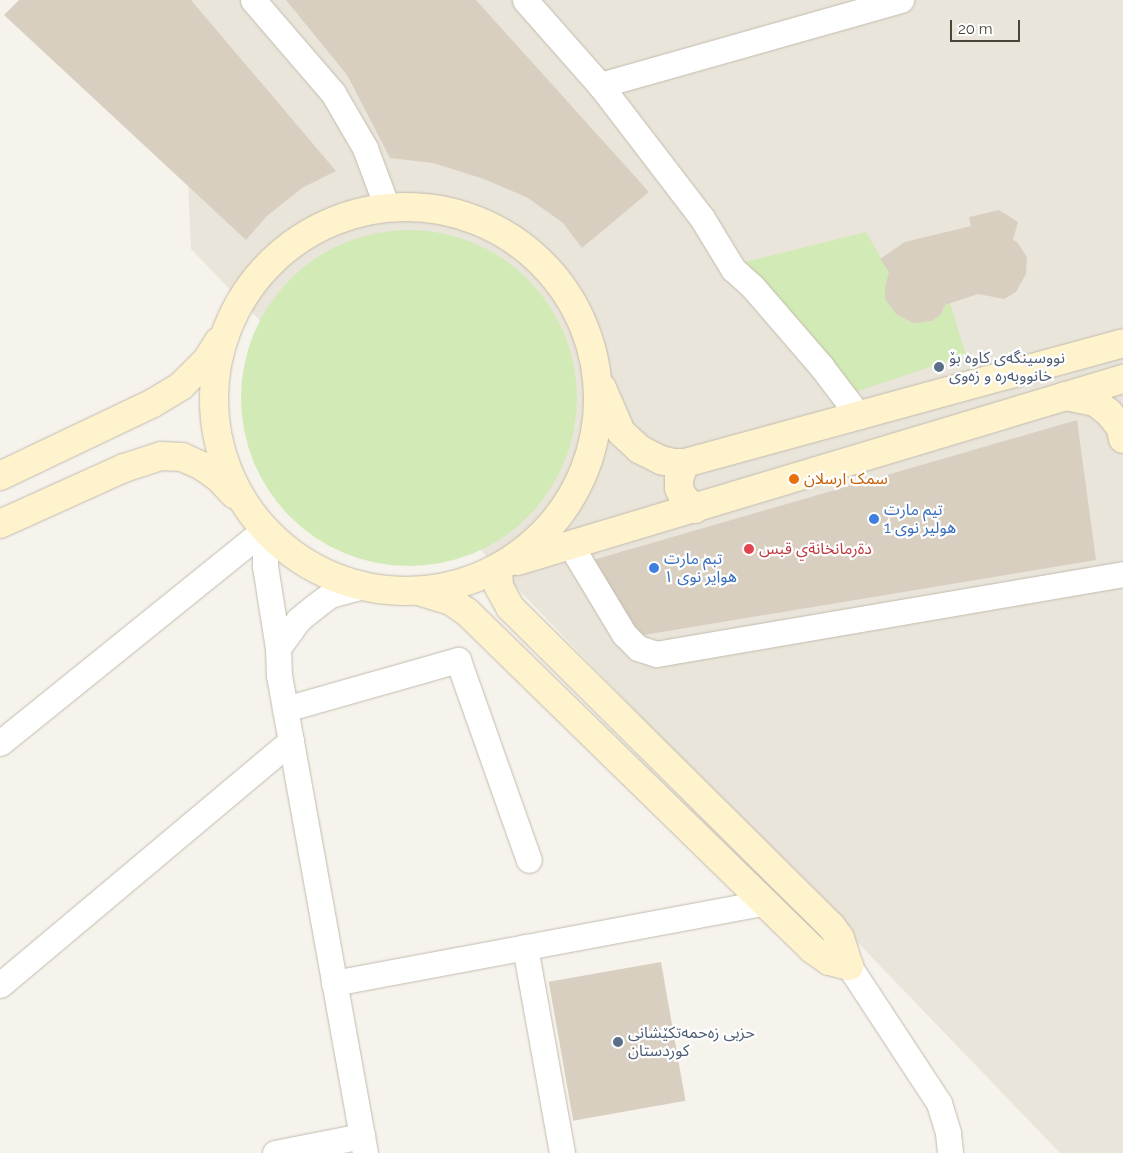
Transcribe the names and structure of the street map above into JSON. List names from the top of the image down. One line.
{"places":["نووسینگەی کاوە بۆ خانووبەرە و زەوی","سمک ارسلان","تيم مارت هولير نوى 1","دةرمانخانةي قبس","تبم مارت هواير نوى ١","حزبی زه‌حمه‌تكێشانی كوردستان"],"scale_bar":"20 m"}
